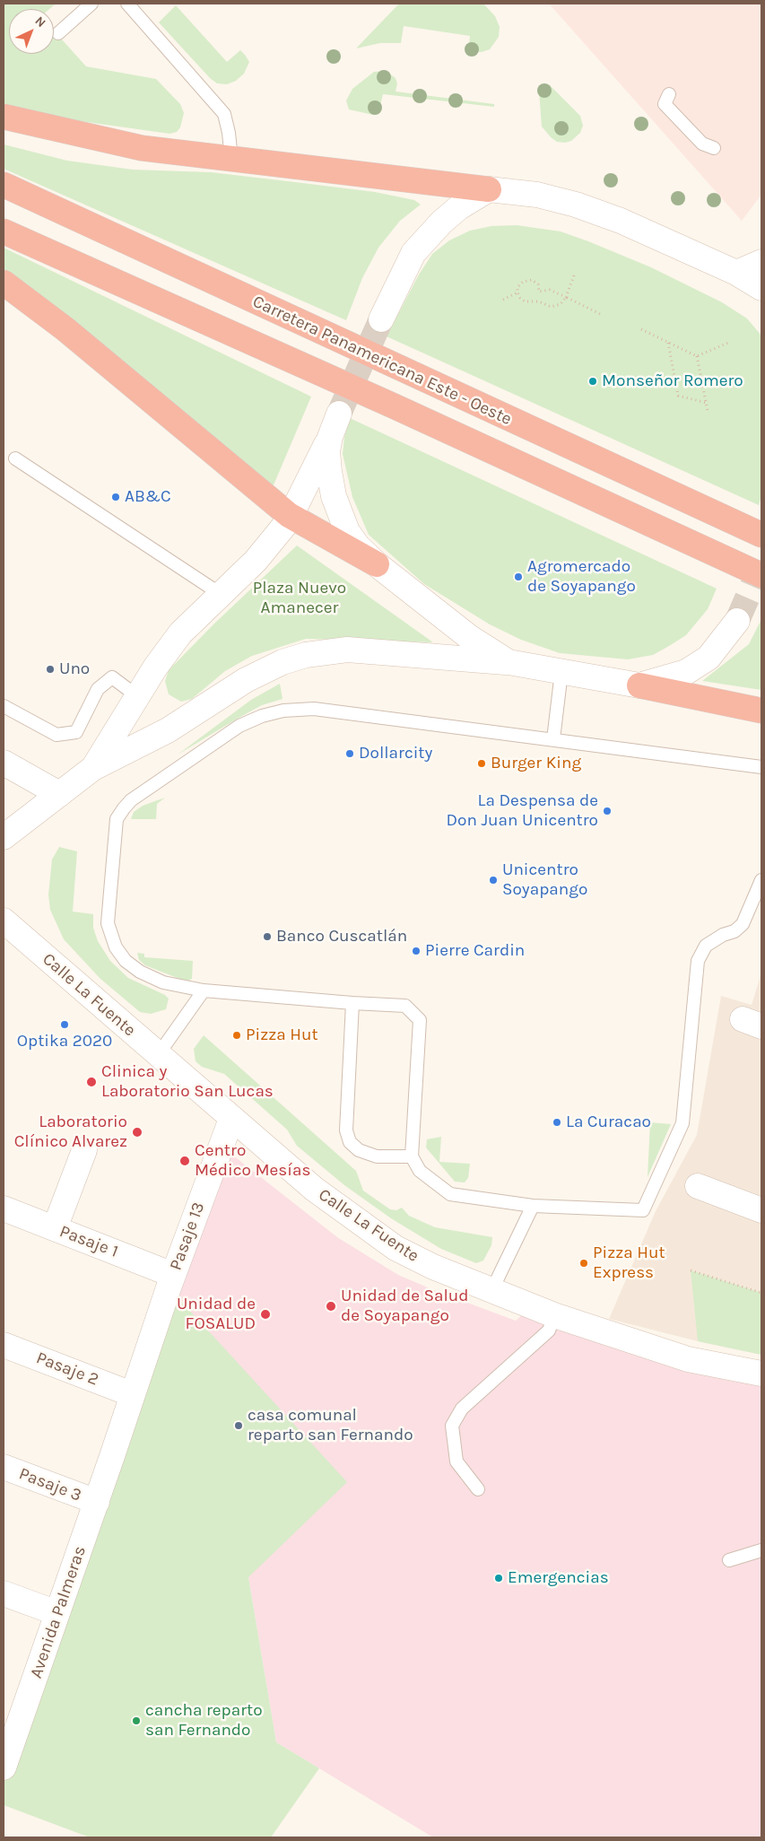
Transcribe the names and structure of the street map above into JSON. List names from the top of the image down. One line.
{"streets":{"highway":["Carretera Panamericana Este - Oeste"],"street":["Calle La Fuente","Pasaje 13","Pasaje 1","Pasaje 2","Pasaje 3","Avenida Palmeras"]},"crossings":[["Calle La Fuente","Pasaje 13"],["Pasaje 13","Pasaje 1"],["Pasaje 13","Pasaje 2"],["Pasaje 13","Avenida Palmeras"],["Pasaje 3","Avenida Palmeras"]],"parks":["Plaza Nuevo Amanecer"],"places":["Monseñor Romero","AB&C","Agromercado de Soyapango","Uno","Dollarcity","Burger King","La Despensa de Don Juan Unicentro","Unicentro Soyapango","Banco Cuscatlán","Pierre Cardin","Optika 2020","Pizza Hut","Clinica y Laboratorio San Lucas","La Curacao","Laboratorio Clínico Alvarez","Centro Médico Mesías","Pizza Hut Express","Unidad de Salud de Soyapango","Unidad de FOSALUD","casa comunal reparto san Fernando","Emergencias","cancha reparto san Fernando"],"north":"top right"}
